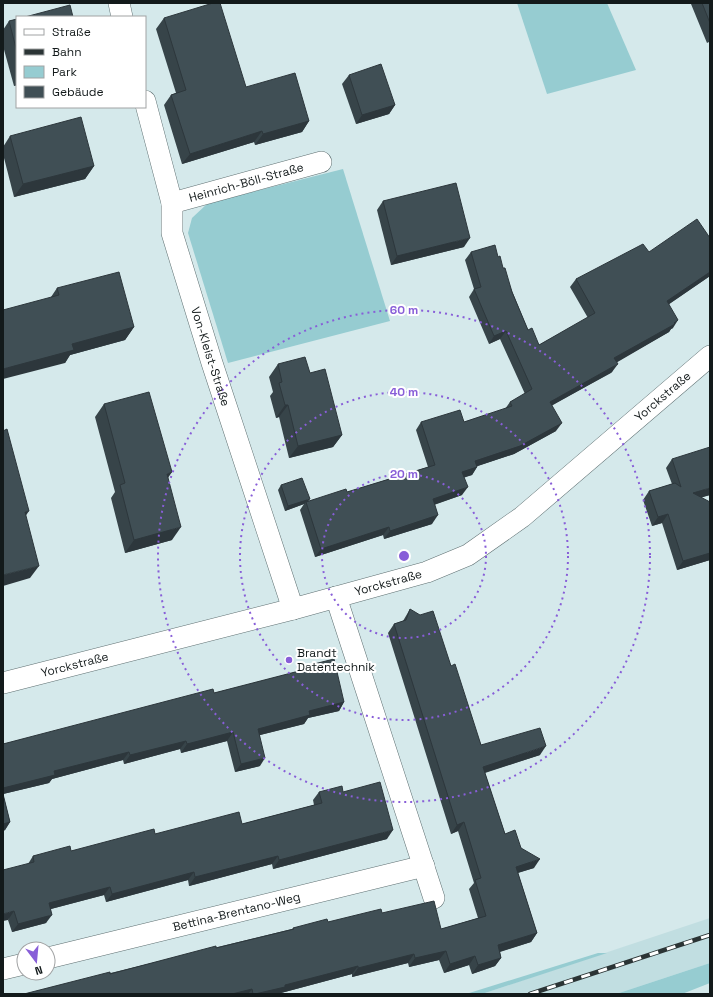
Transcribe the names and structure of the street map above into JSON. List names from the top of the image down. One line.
{"streets":{"street":["Heinrich-Böll-Straße","Von-Kleist-Straße","Yorckstraße","Bettina-Brentano-Weg"]},"crossings":[["Heinrich-Böll-Straße","Von-Kleist-Straße"],["Von-Kleist-Straße","Yorckstraße"]],"places":["Brandt Datentechnik"],"legend":["Straße","Bahn","Park","Gebäude"],"north":"bottom","rings":["60 m","40 m","20 m"]}
